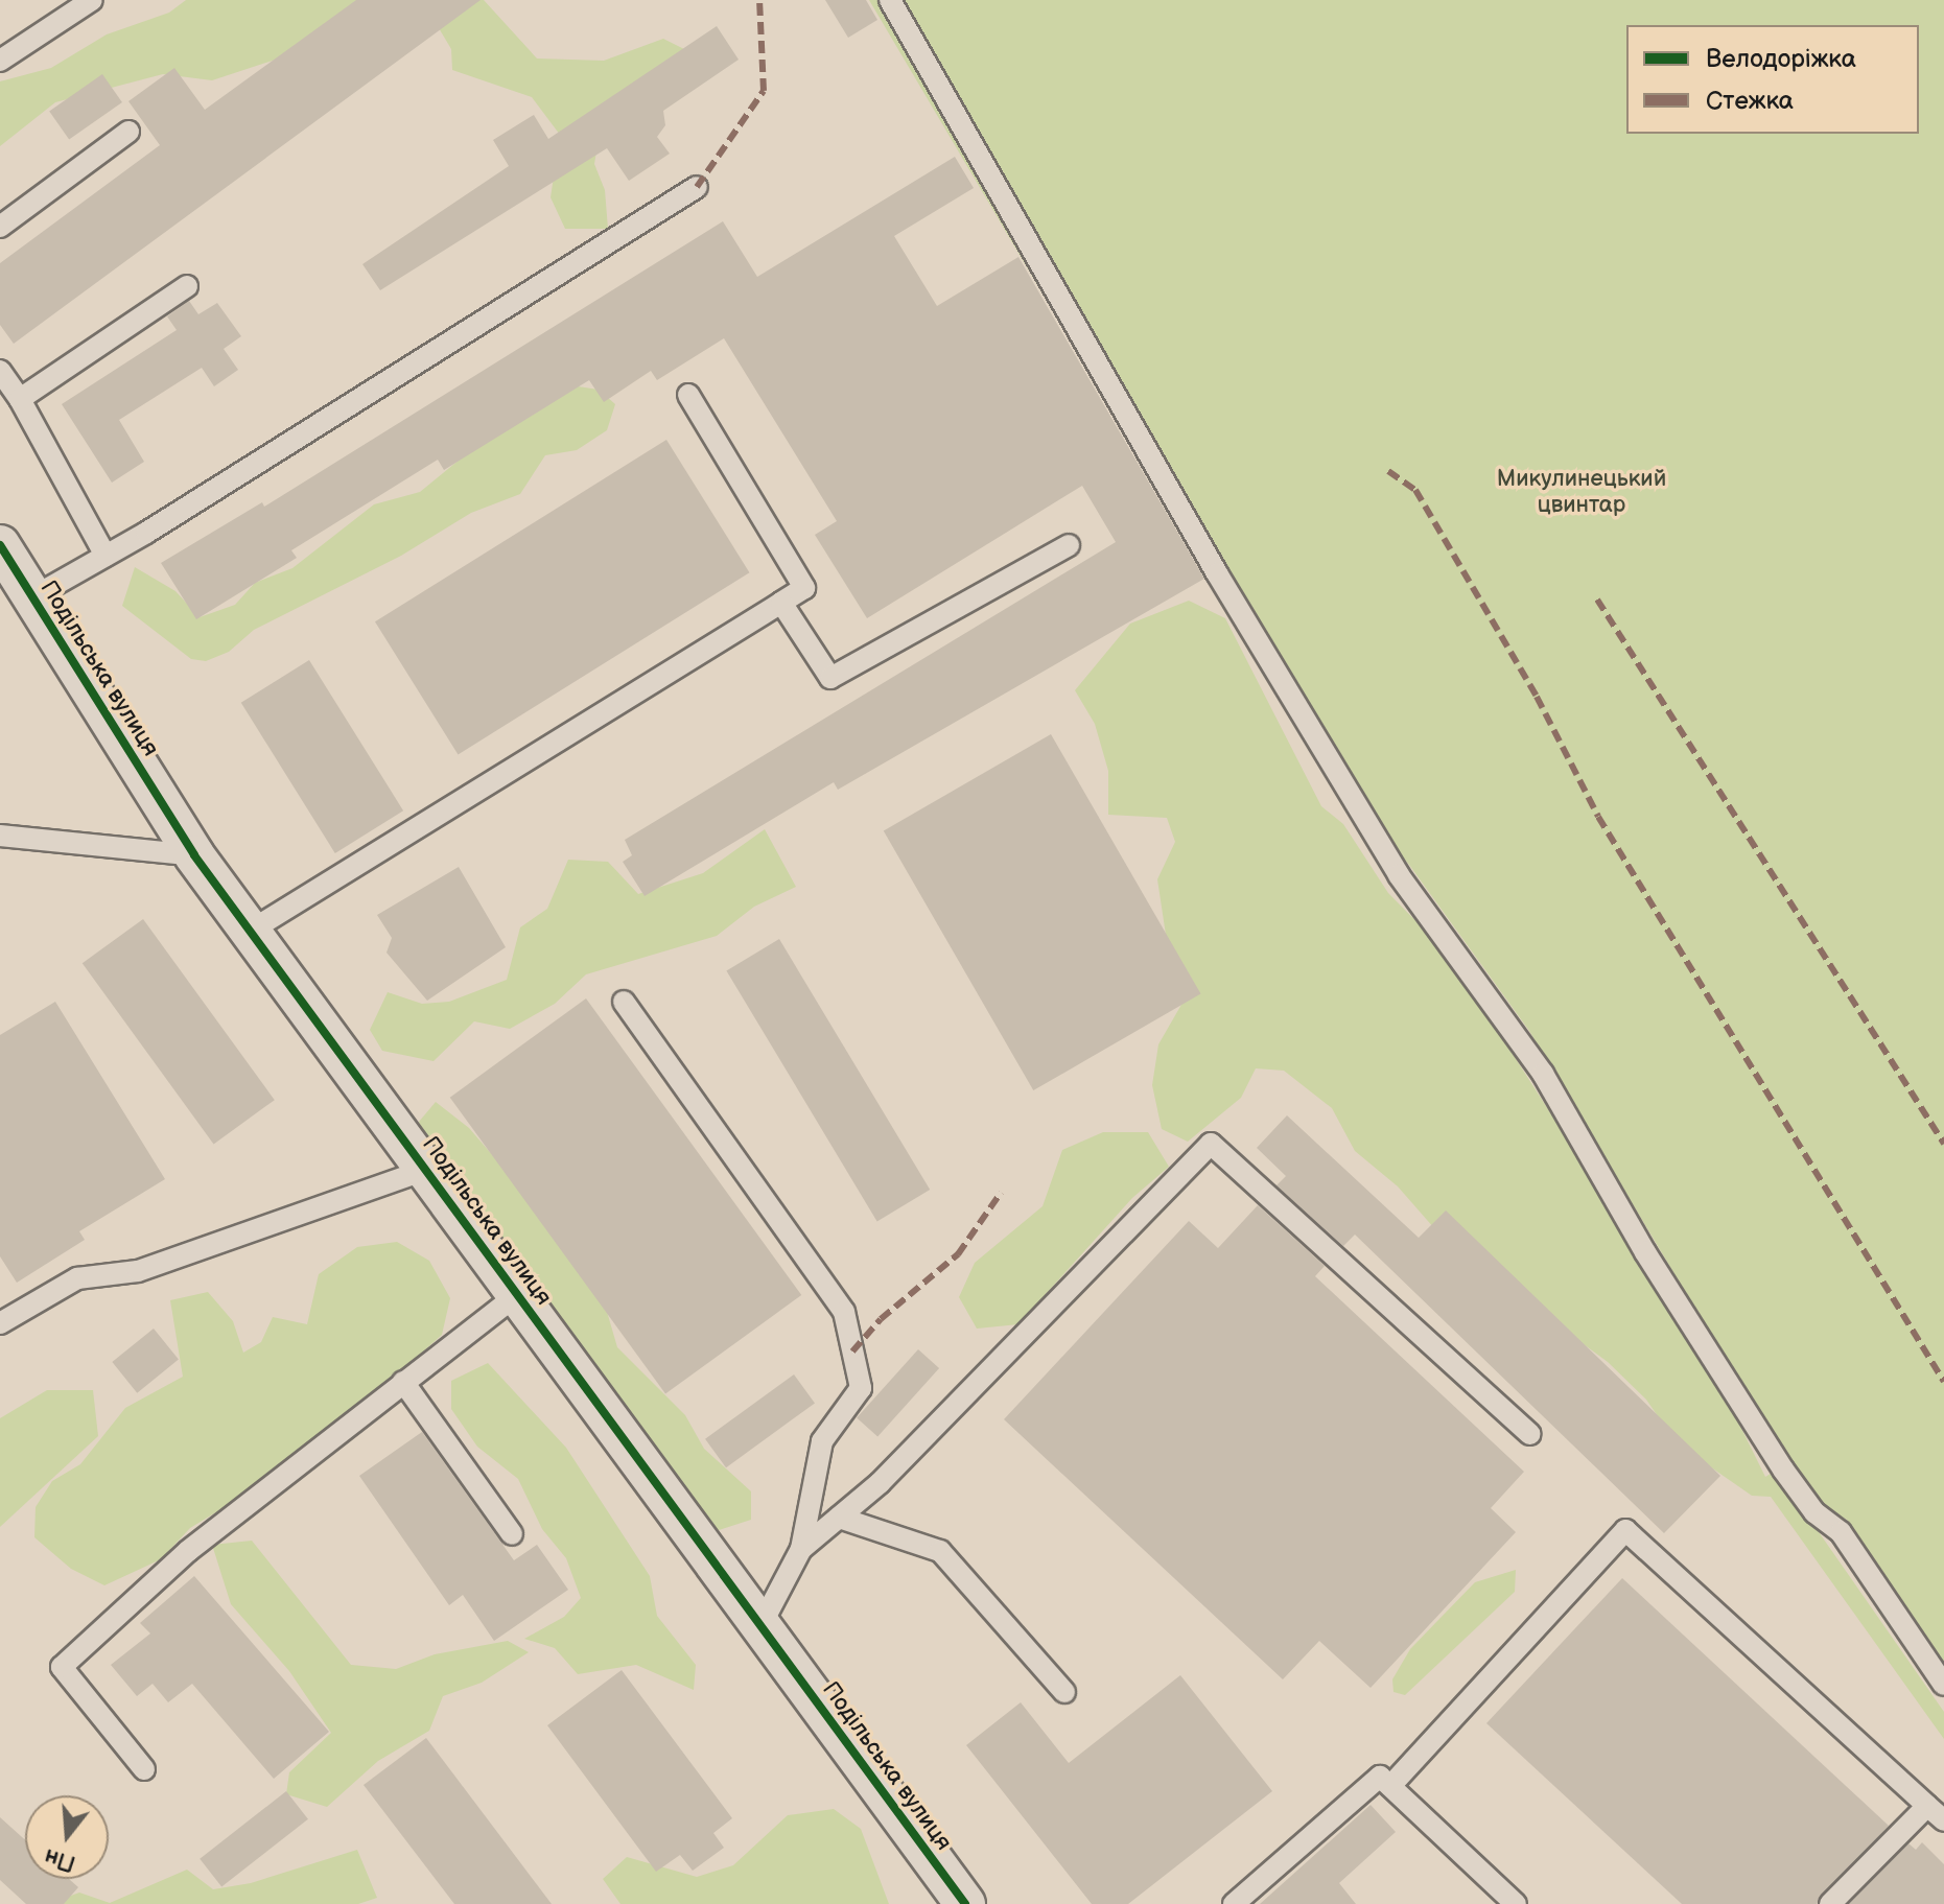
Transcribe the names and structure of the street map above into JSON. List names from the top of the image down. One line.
{"streets":{"street":["Подільська вулиця"]},"parks":["Микулинецький цвинтар"],"legend":["Велодоріжка","Стежка"],"north":"bottom"}
